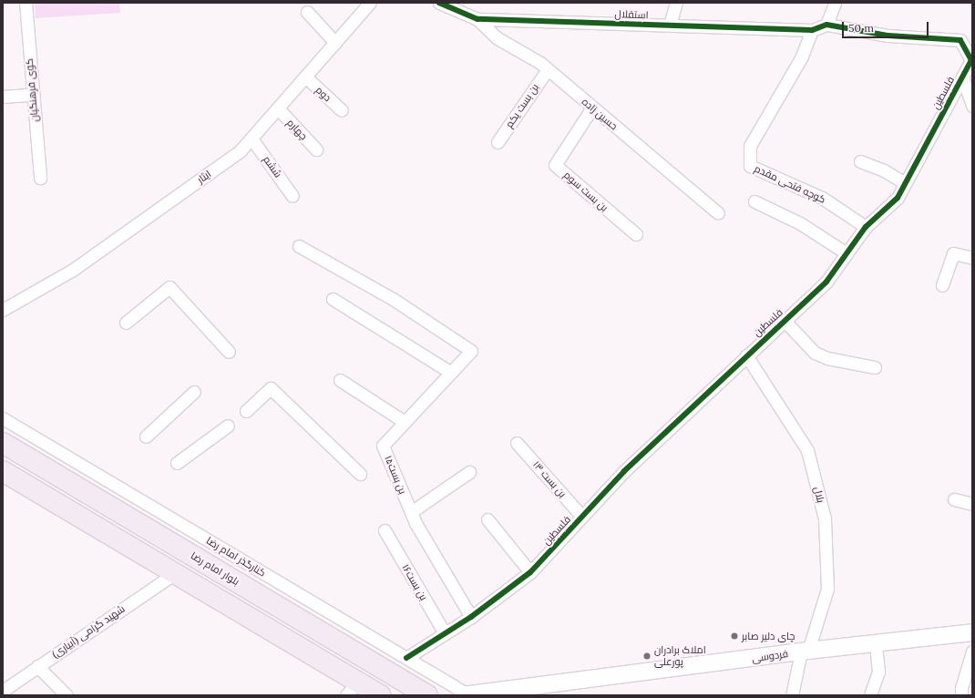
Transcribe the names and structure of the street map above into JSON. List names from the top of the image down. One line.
{"streets":{"highway":["بلوار امام رضا"],"main road":["فردوسی"],"street":["استقلال","کوی فرهنگیان","فلسطین","دوم","بن بست یکم","حسین زاده","چهارم","ششم","ایثار","کوچه فتحی مقدم","بن بست سوم","بن بست۱۵","بن بست ۱۳","بلال","کنارگذر امام رضا","بن بست۱۶","شهید گرامی (آبیاری)"]},"crossings":[["استقلال","فلسطین"],["استقلال","حسین زاده"],["استقلال","کوچه فتحی مقدم"],["فلسطین","کوچه فتحی مقدم"],["فلسطین","بن بست۱۵"],["فلسطین","بن بست ۱۳"],["فلسطین","بلال"],["فلسطین","کنارگذر امام رضا"],["فلسطین","بن بست۱۶"],["دوم","ایثار"],["بن بست یکم","حسین زاده"],["حسین زاده","بن بست سوم"],["چهارم","ایثار"],["ششم","ایثار"],["بلال","فردوسی"],["کنارگذر امام رضا","فردوسی"]],"places":["چای دلیر صابر","املاک برادران پورعلی"],"scale_bar":"50 m"}
